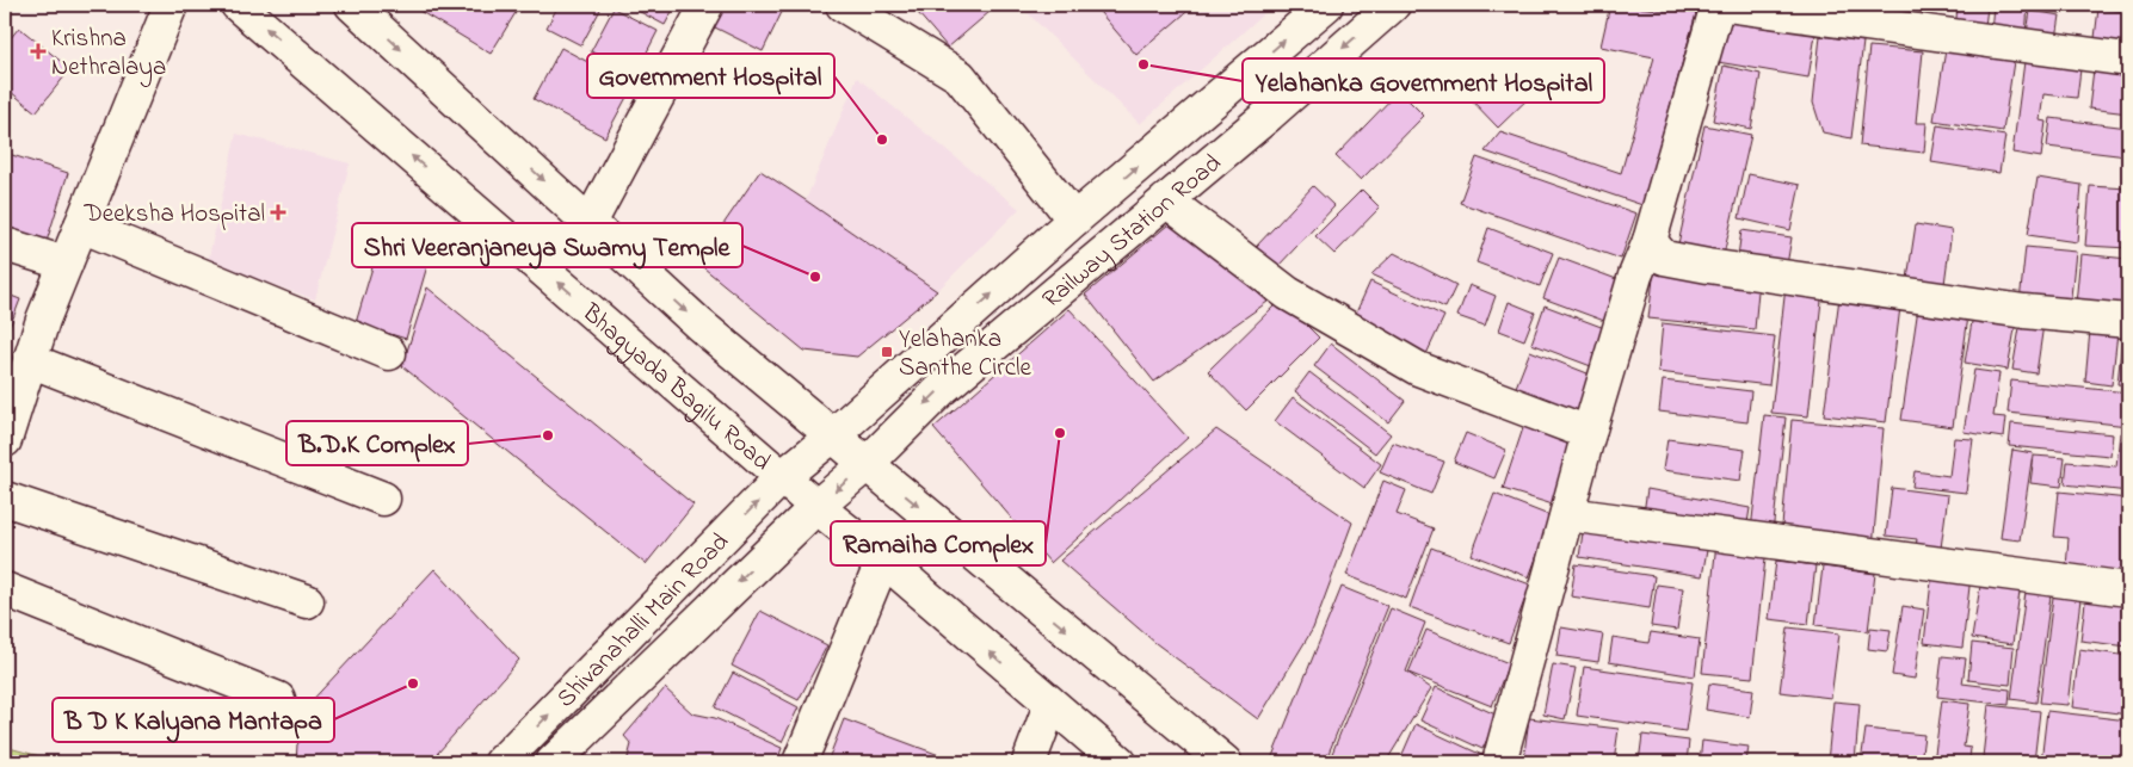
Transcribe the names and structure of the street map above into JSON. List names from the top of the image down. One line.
{"streets":{"street":["Railway Station Road","Bhagyada Bagilu Road","Shivanahalli Main Road"]},"crossings":[["Railway Station Road","Bhagyada Bagilu Road"],["Railway Station Road","Shivanahalli Main Road"],["Bhagyada Bagilu Road","Shivanahalli Main Road"]],"places":{"health":["Krishna Nethralaya","Deeksha Hospital"],"other":["Yelahanka Government Hospital","Government Hospital","Shri Veeranjaneya Swamy Temple","Ramaiha Complex","B.D.K Complex","B D K Kalyana Mantapa"],"transit":["Yelahanka Santhe Circle"]}}
